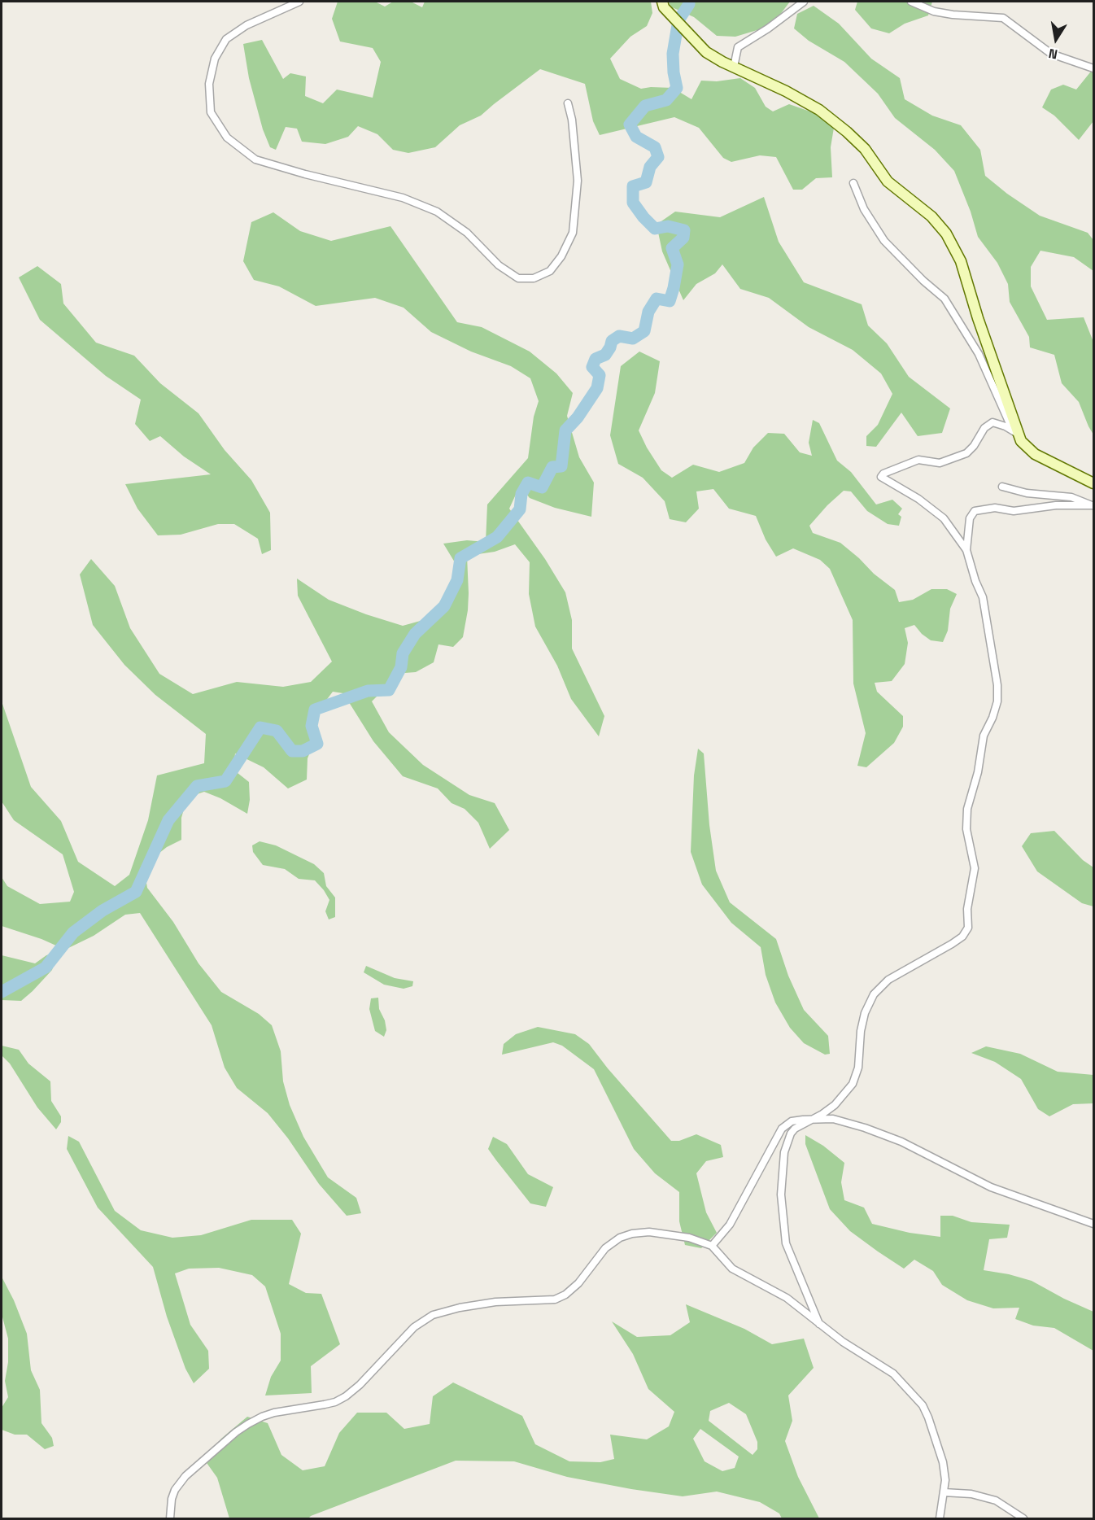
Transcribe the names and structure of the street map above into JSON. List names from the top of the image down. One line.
{"north":"bottom"}
